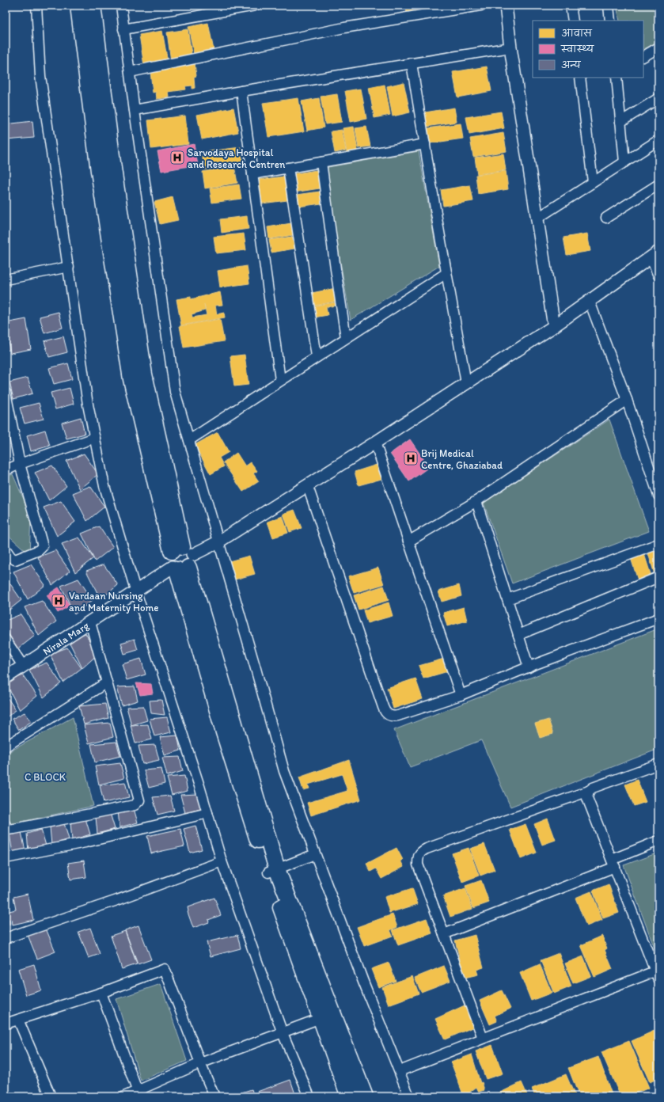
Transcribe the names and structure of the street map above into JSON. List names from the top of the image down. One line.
{"streets":{"street":["Nirala Marg"]},"parks":["C BLOCK"],"places":{"hospital":["Sarvodaya Hospital and Research Centren","Brij Medical Centre, Ghaziabad","Vardaan Nursing and Maternity Home"]},"legend":["आवास","स्वास्थ्य","अन्य"]}
